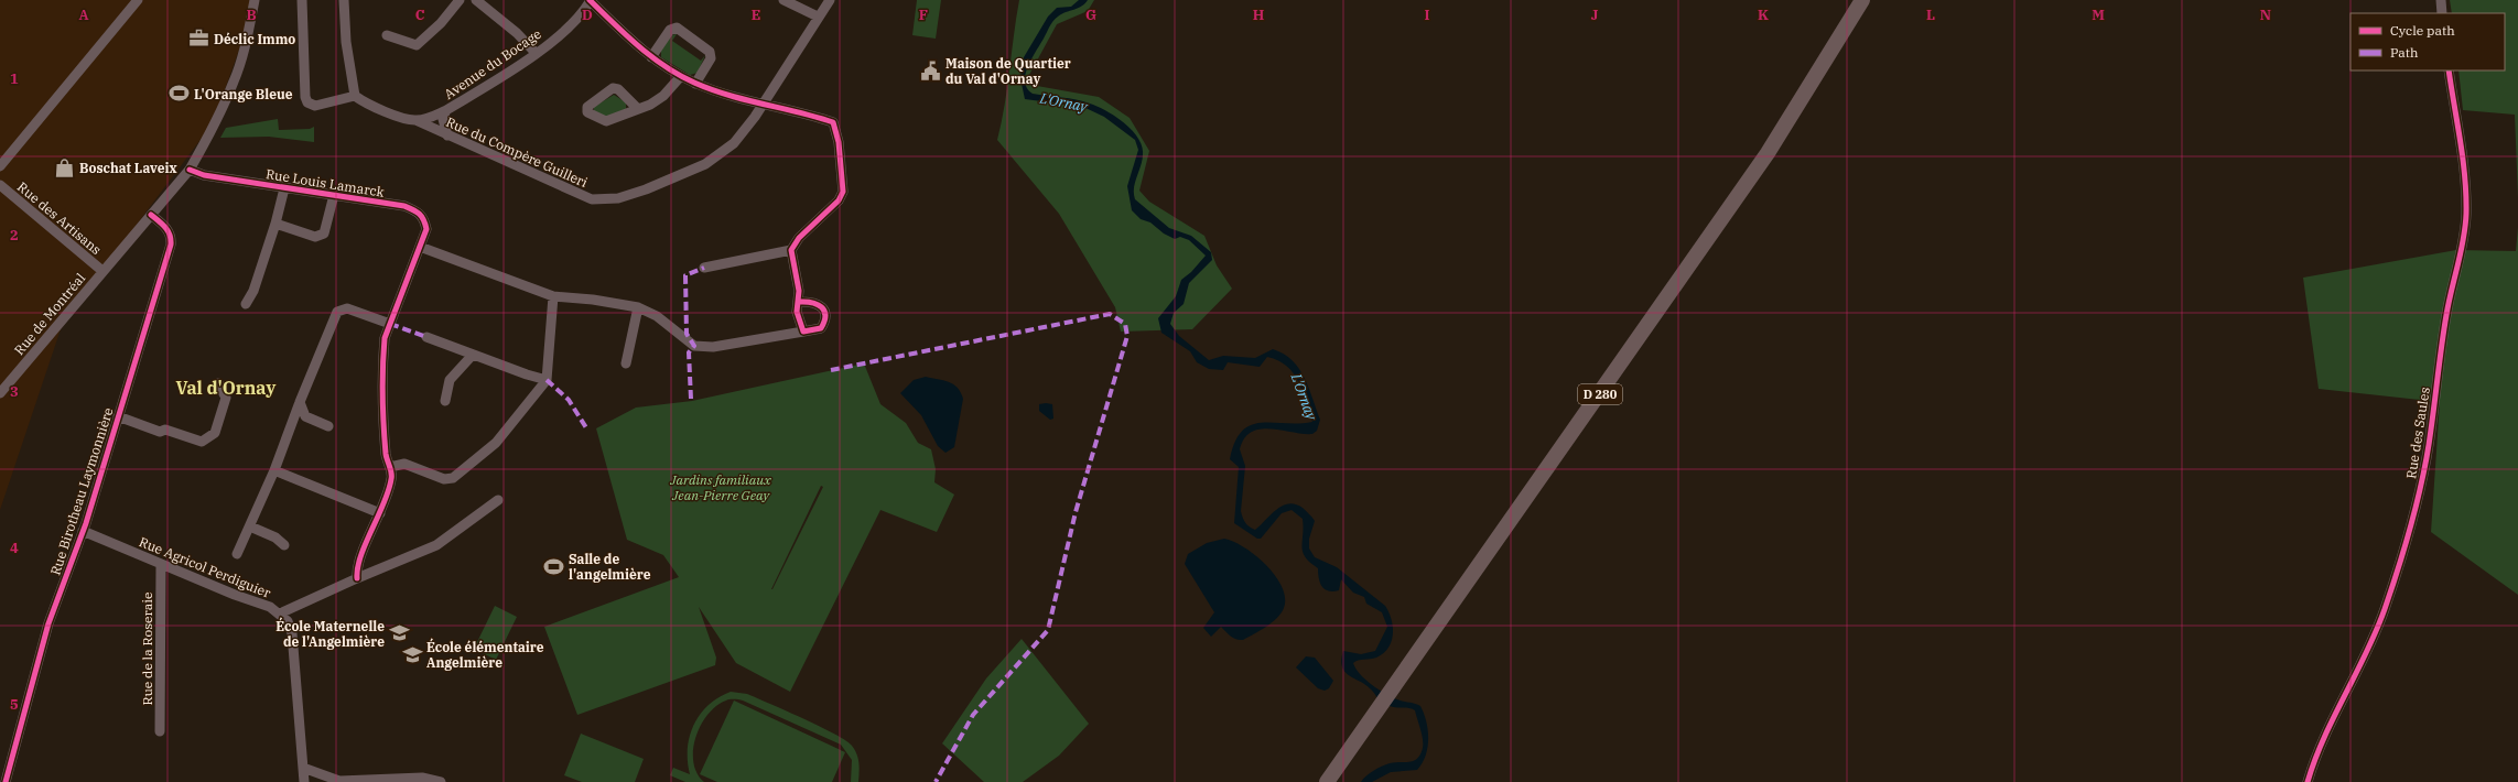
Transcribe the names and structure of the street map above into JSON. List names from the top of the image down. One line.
{"streets":{"main road":["D 280"],"street":["Avenue du Bocage","Rue du Compère Guilleri","Rue Louis Lamarck","Rue des Artisans","Rue de Montréal","Rue des Saules","Rue Birotheau Laymonnière","Rue Agricol Perdiguier","Rue de la Roseraie"]},"crossings":[["Avenue du Bocage","Rue du Compère Guilleri"],["Rue Louis Lamarck","Rue de Montréal"],["Rue des Artisans","Rue de Montréal"],["Rue de Montréal","Rue Birotheau Laymonnière"],["Rue Birotheau Laymonnière","Rue Agricol Perdiguier"],["Rue Agricol Perdiguier","Rue de la Roseraie"]],"districts":["Val d'Ornay"],"water":["L'Ornay"],"parks":["Jardins familiaux Jean-Pierre Geay"],"places":{"office":["Déclic Immo"],"public building":["Maison de Quartier du Val d'Ornay"],"sports":["L'Orange Bleue","Salle de l'angelmière"],"shop":["Boschat Laveix"],"school or university":["École Maternelle de l'Angelmière","École élémentaire Angelmière"]},"legend":["Cycle path","Path"],"grid":{"columns":["A","B","C","D","E","F","G","H","I","J","K","L","M","N"],"rows":["1","2","3","4","5"]}}
